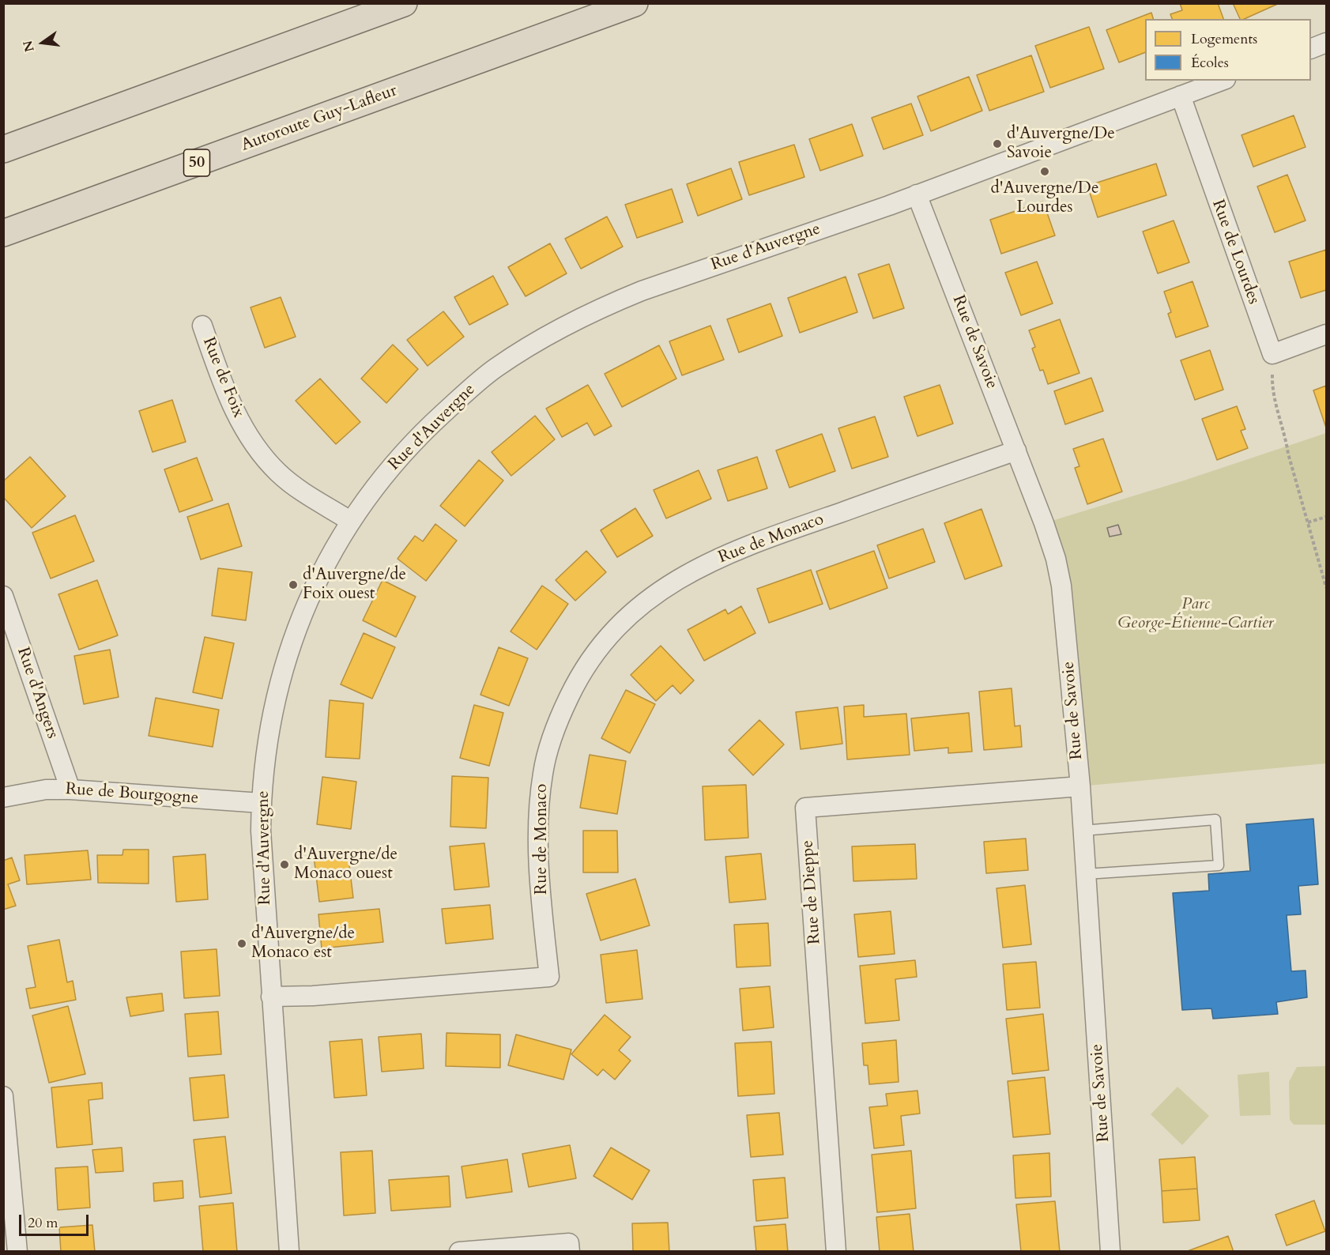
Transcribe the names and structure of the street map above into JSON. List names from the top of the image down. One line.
{"streets":{"highway":["Autoroute Guy-Lafleur","50"],"street":["Rue d'Auvergne","Rue de Lourdes","Rue de Savoie","Rue de Foix","Rue de Monaco","Rue d'Angers","Rue de Bourgogne","Rue de Dieppe"]},"crossings":[["Rue d'Auvergne","Rue de Lourdes"],["Rue d'Auvergne","Rue de Savoie"],["Rue d'Auvergne","Rue de Foix"],["Rue d'Auvergne","Rue de Monaco"],["Rue d'Auvergne","Rue de Bourgogne"],["Rue de Savoie","Rue de Monaco"],["Rue de Savoie","Rue de Dieppe"],["Rue d'Angers","Rue de Bourgogne"]],"parks":["Parc George-Étienne-Cartier"],"places":["d'Auvergne/De Savoie","d'Auvergne/De Lourdes","d'Auvergne/de Foix ouest","d'Auvergne/de Monaco ouest","d'Auvergne/de Monaco est"],"legend":["Logements","Écoles"],"scale_bar":"20 m","north":"left"}
